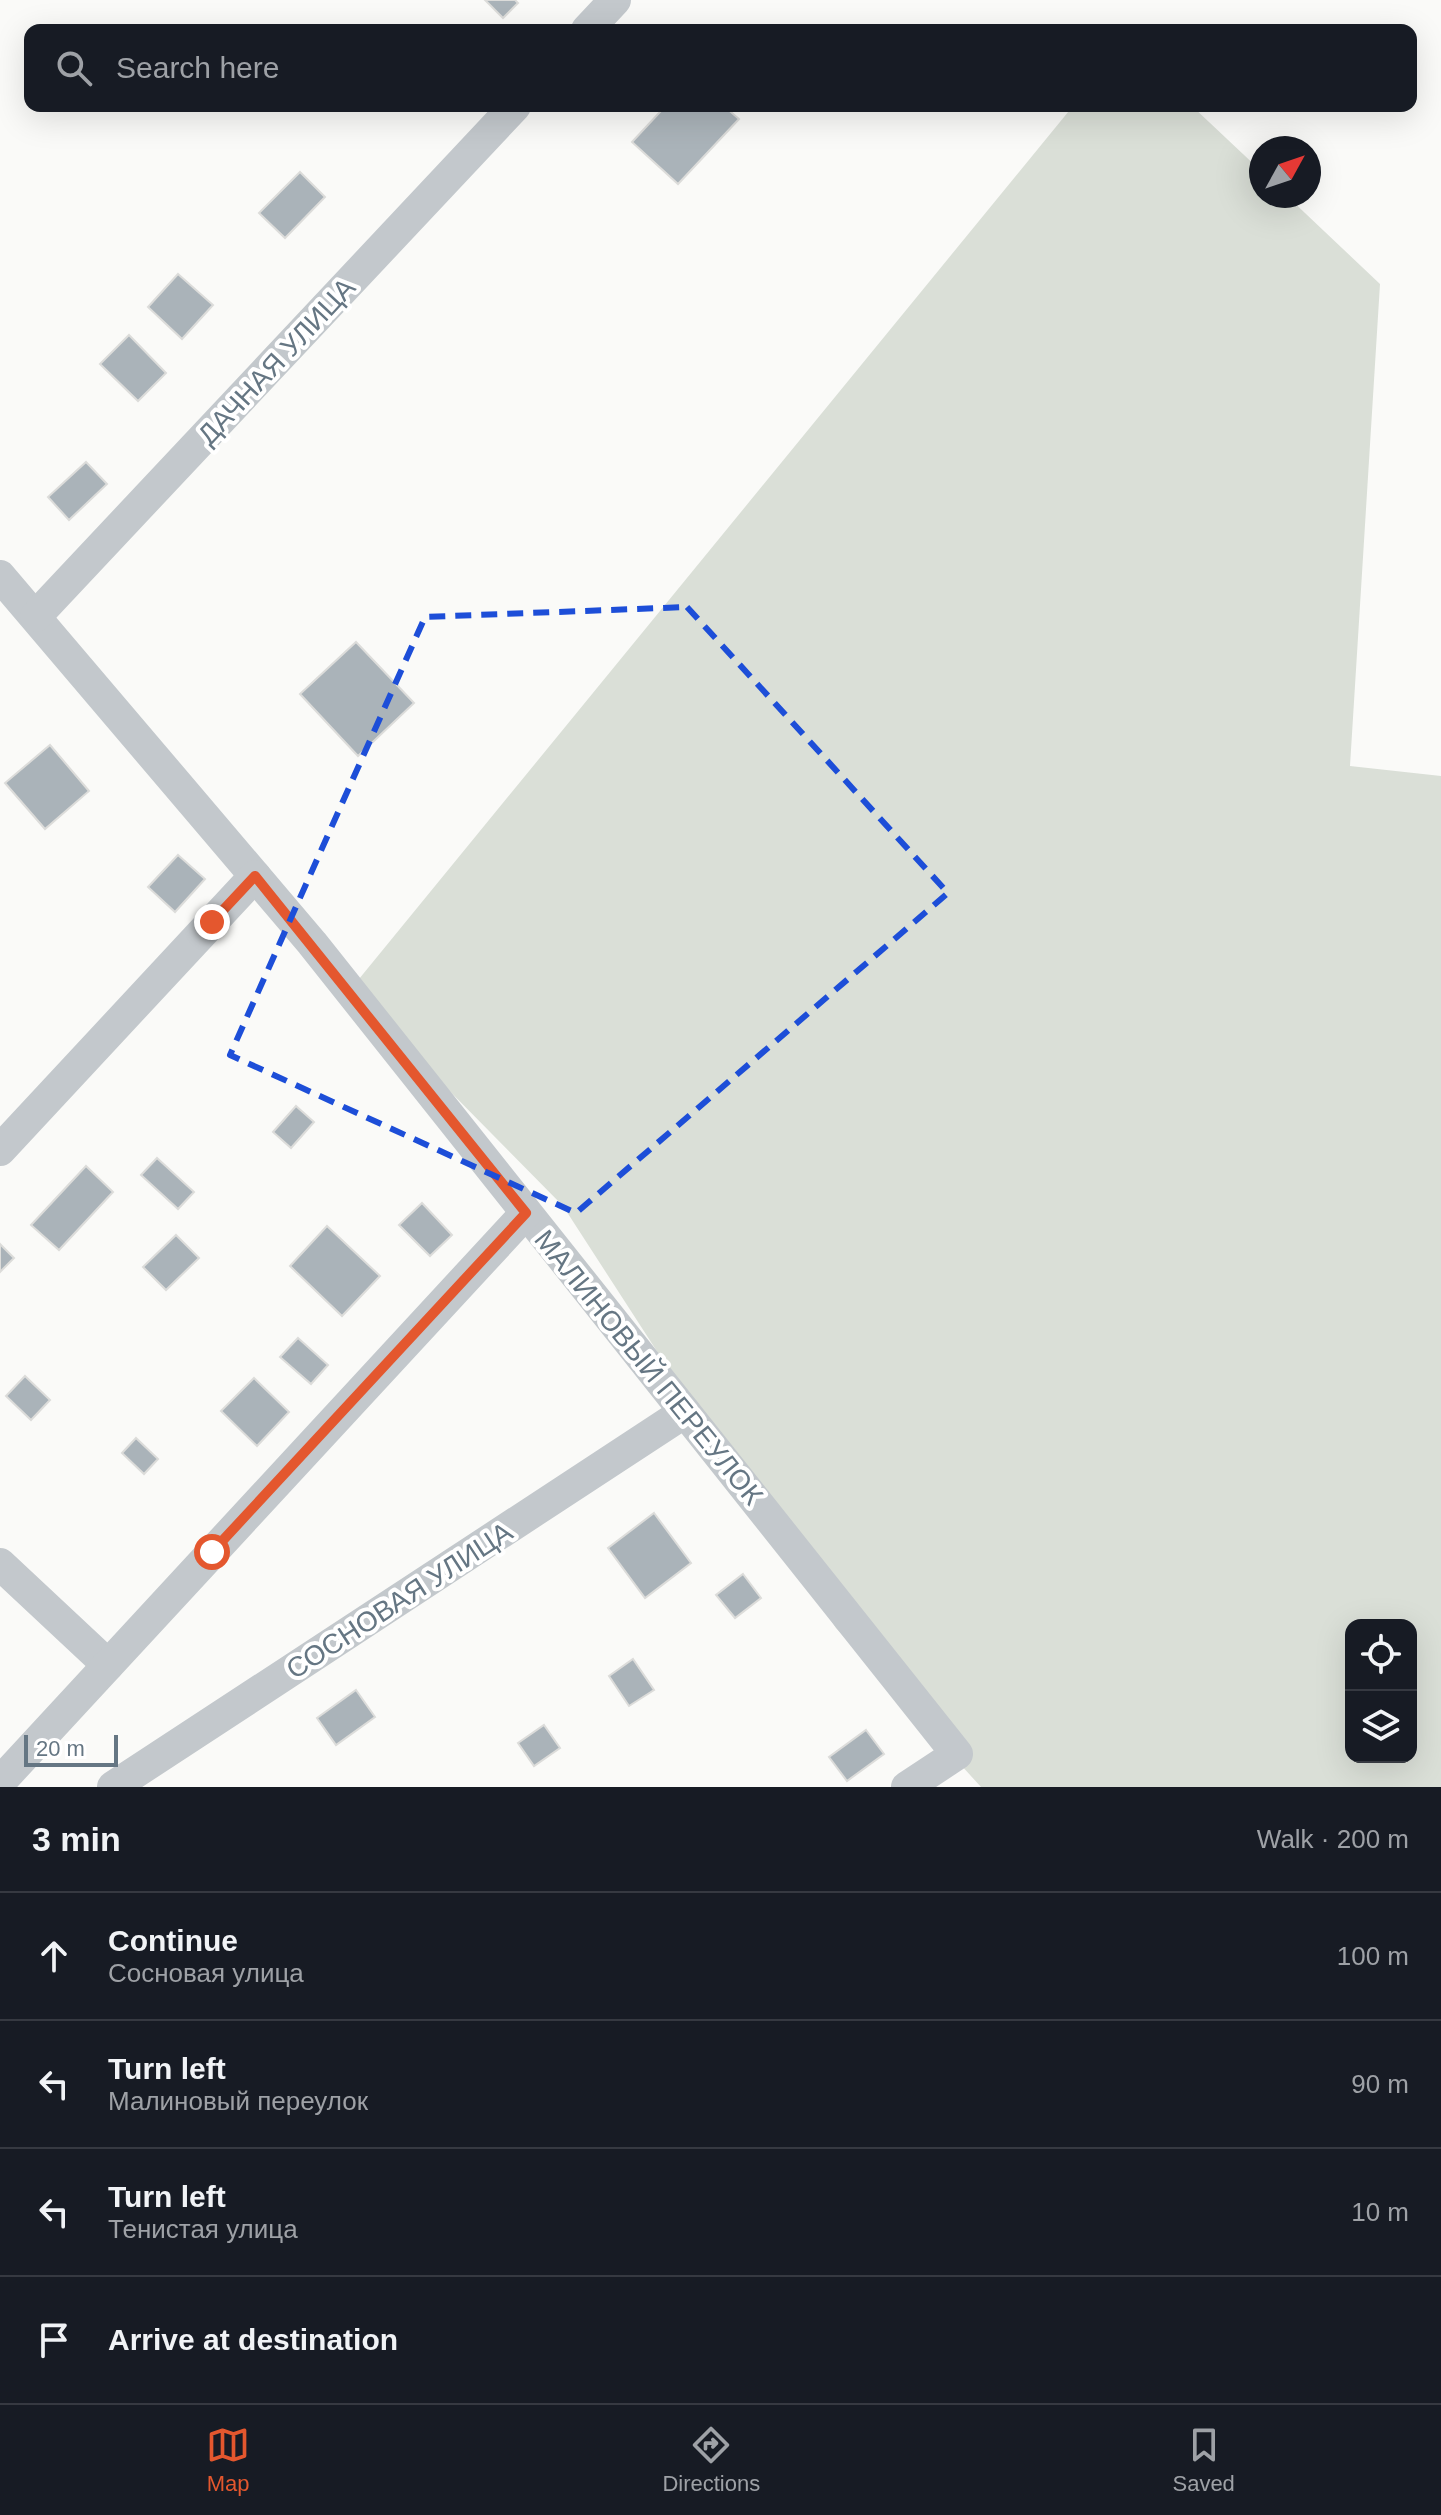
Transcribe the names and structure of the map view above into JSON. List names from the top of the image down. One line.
{"streets":{"street":["ДАЧНАЯ УЛИЦА","МАЛИНОВЫЙ ПЕРЕУЛОК","СОСНОВАЯ УЛИЦА"]},"crossings":[["ДАЧНАЯ УЛИЦА","МАЛИНОВЫЙ ПЕРЕУЛОК"],["МАЛИНОВЫЙ ПЕРЕУЛОК","СОСНОВАЯ УЛИЦА"]],"scale_bar":"20 m","north":"top right","page":{"search":"Search here","scale":"20 m","heading":["3 min","Walk · 200 m"],"list":[["Continue","Сосновая улица","100 m"],["Turn left","Малиновый переулок","90 m"],["Turn left","Тенистая улица","10 m"],"Arrive at destination"],"nav":["Map","Directions","Saved"]}}
